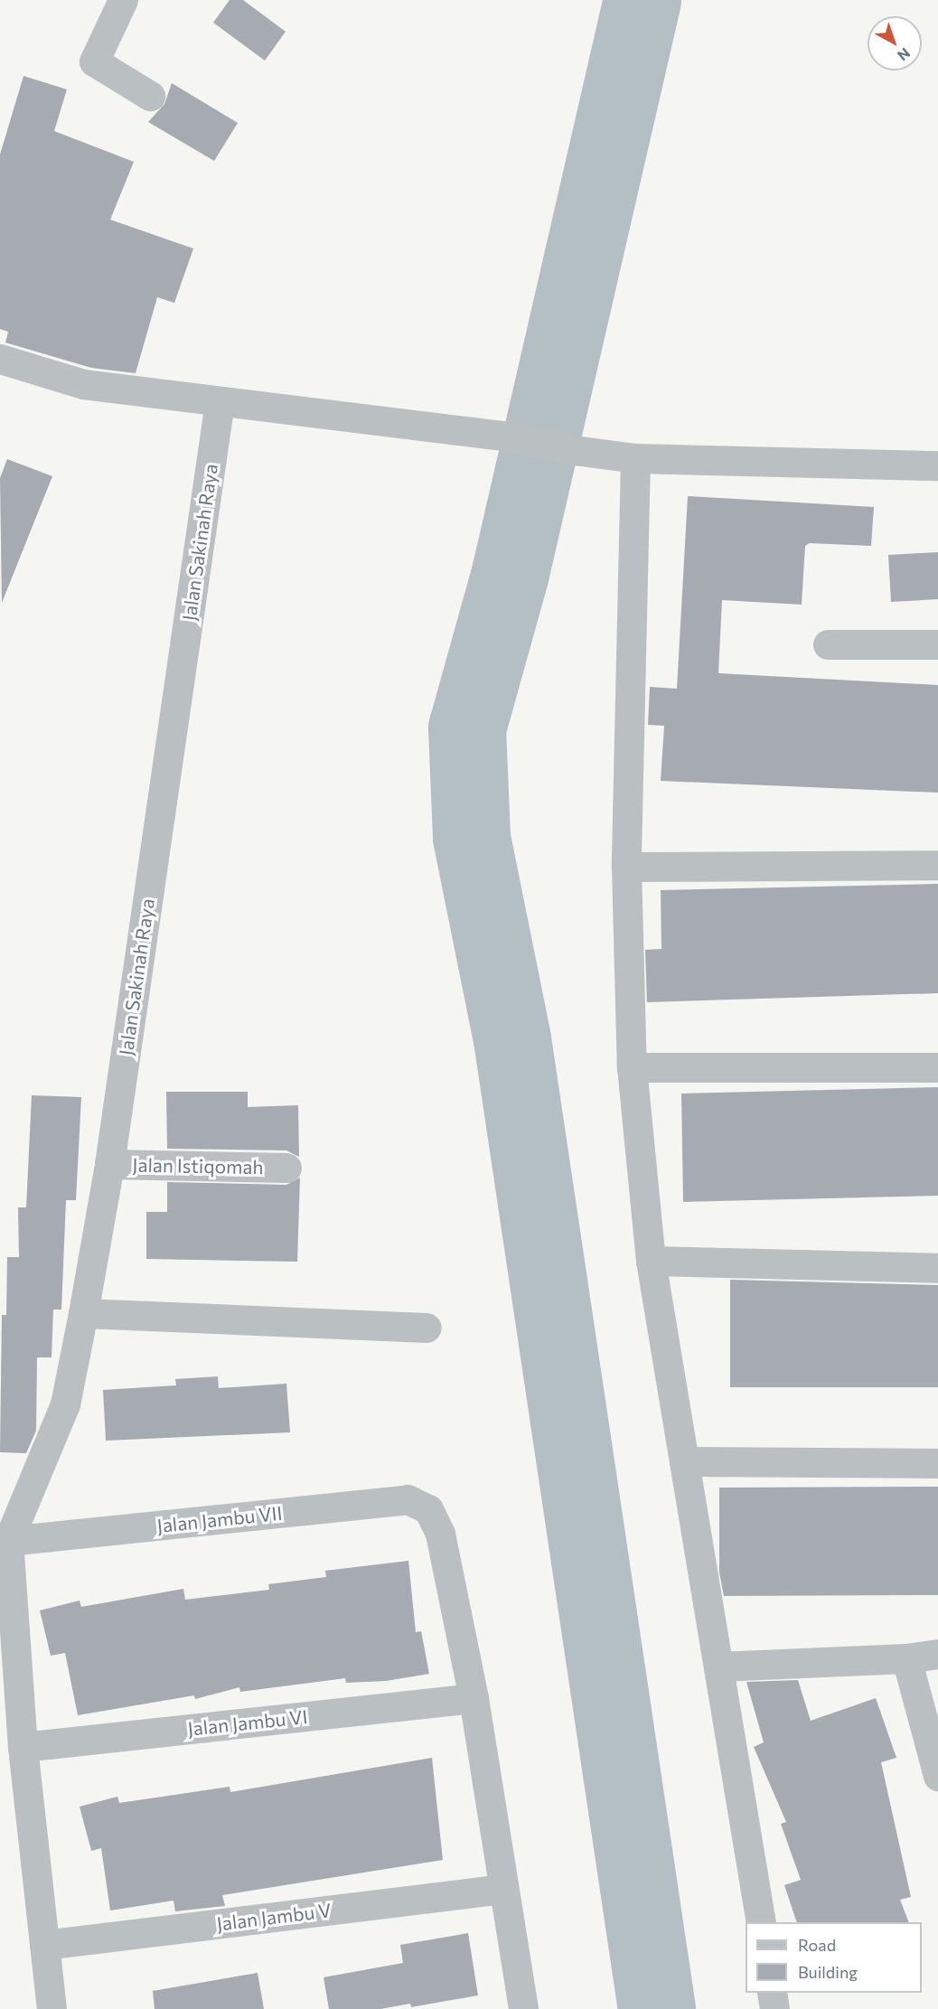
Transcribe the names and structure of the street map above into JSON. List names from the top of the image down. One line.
{"streets":{"street":["Jalan Sakinah Raya","Jalan Istiqomah","Jalan Jambu VII","Jalan Jambu VI","Jalan Jambu V"]},"crossings":[["Jalan Sakinah Raya","Jalan Istiqomah"],["Jalan Sakinah Raya","Jalan Jambu VII"],["Jalan Jambu VII","Jalan Jambu VI"]],"legend":["Road","Building"],"north":"bottom right"}
